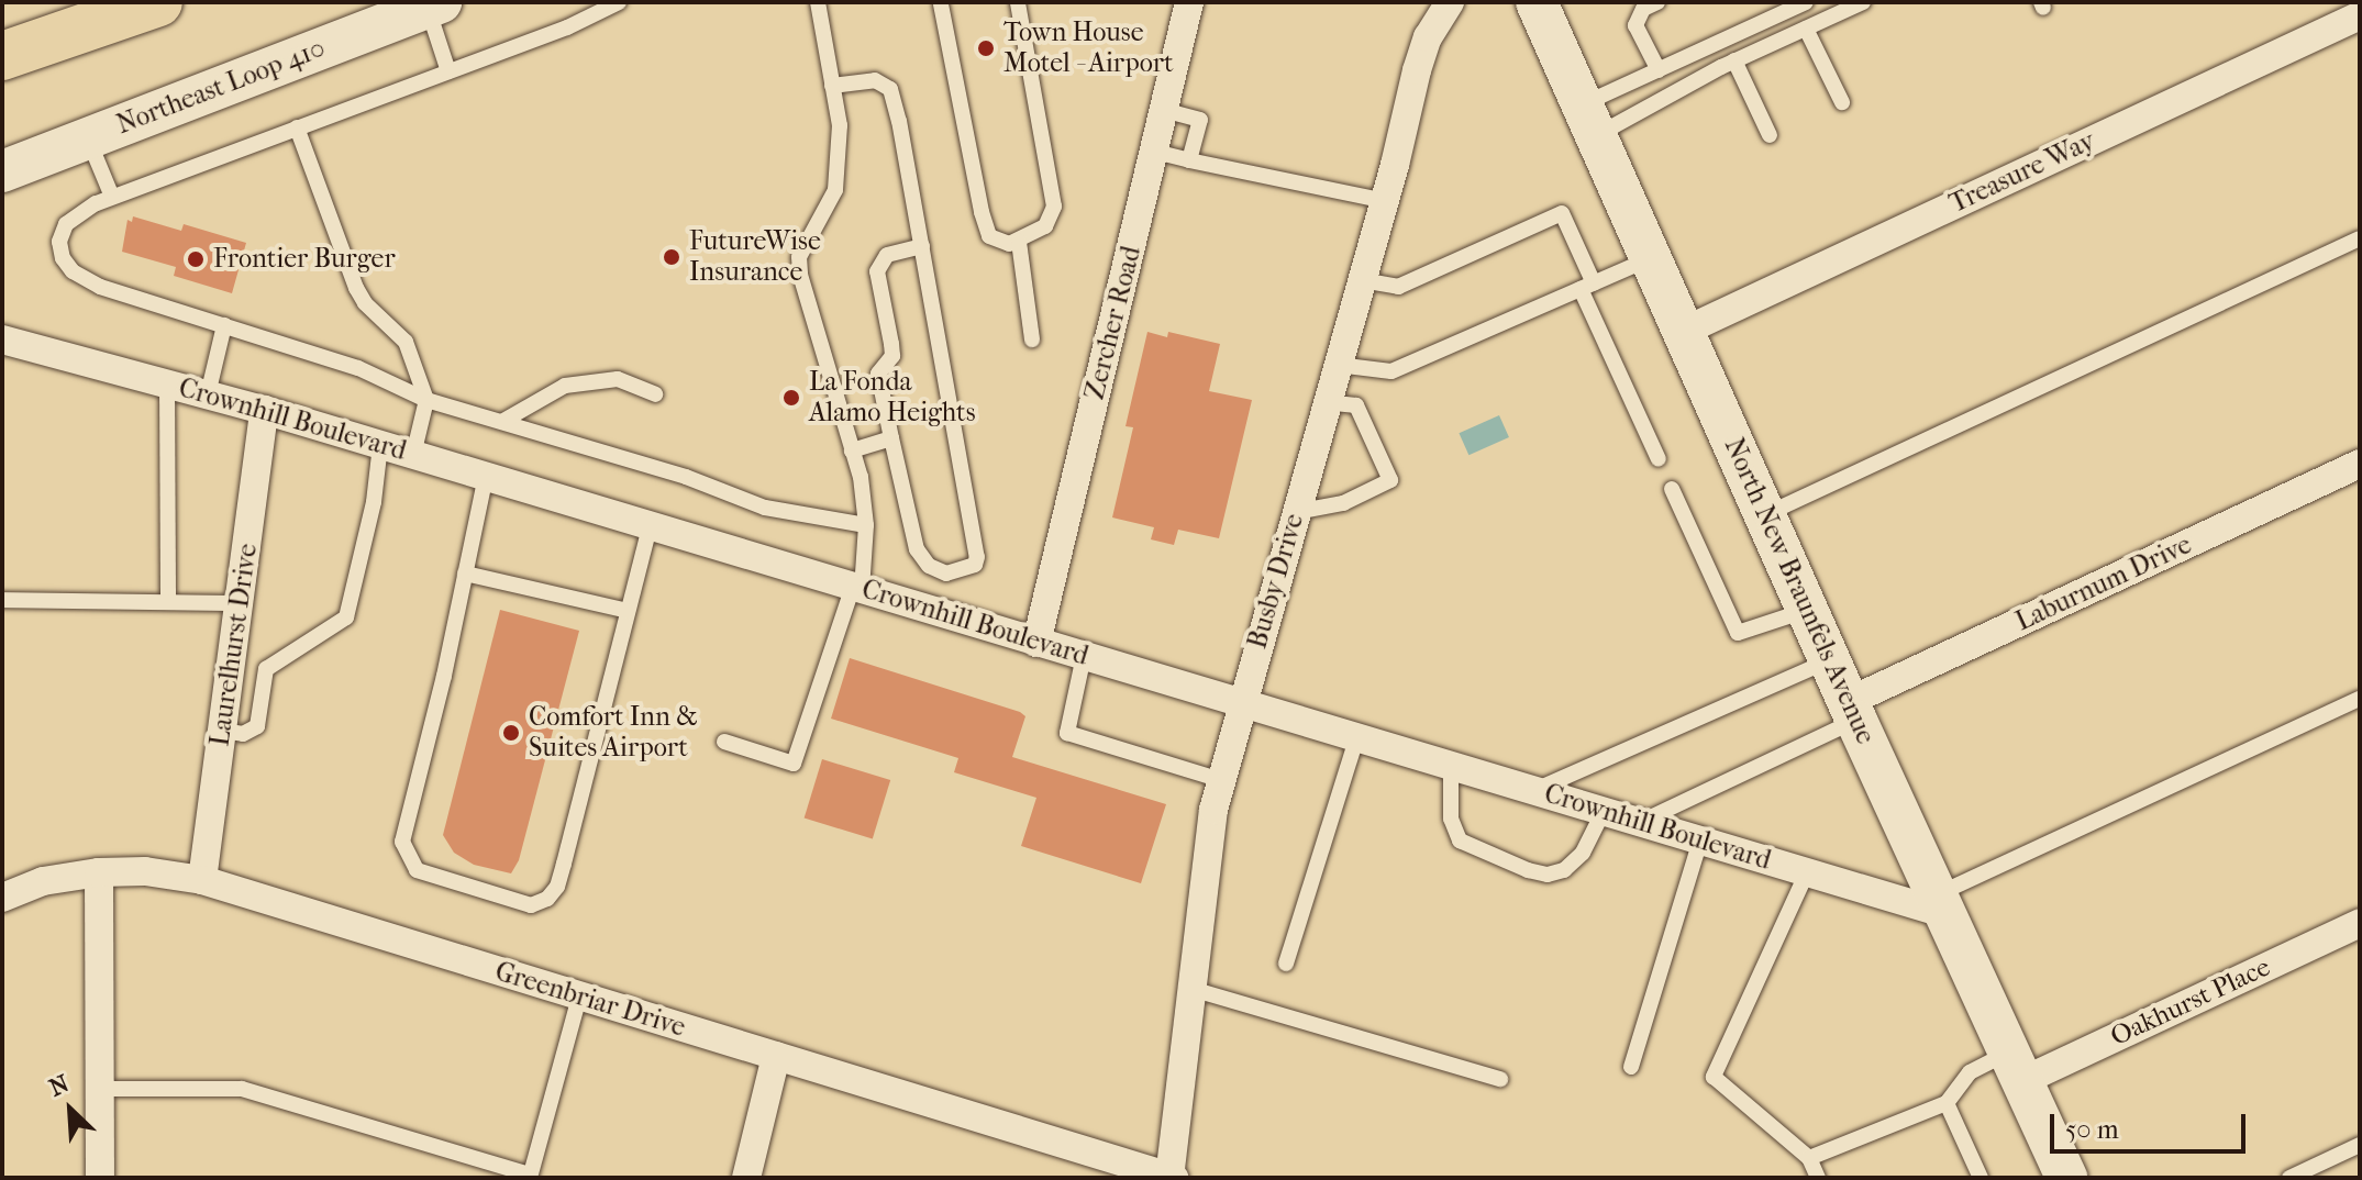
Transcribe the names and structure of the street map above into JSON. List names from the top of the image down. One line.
{"streets":{"street":["Northeast Loop 410","Treasure Way","Zercher Road","Crownhill Boulevard","Busby Drive","Laburnum Drive","North New Braunfels Avenue","Laurelhurst Drive","Greenbriar Drive","Oakhurst Place"]},"crossings":[["Treasure Way","North New Braunfels Avenue"],["Zercher Road","Crownhill Boulevard"],["Crownhill Boulevard","Busby Drive"],["Crownhill Boulevard","North New Braunfels Avenue"],["Crownhill Boulevard","Laurelhurst Drive"],["Busby Drive","Greenbriar Drive"],["Laburnum Drive","North New Braunfels Avenue"],["North New Braunfels Avenue","Oakhurst Place"],["Laurelhurst Drive","Greenbriar Drive"]],"places":["Town House Motel - Airport","FutureWise Insurance","Frontier Burger","La Fonda Alamo Heights","Comfort Inn & Suites Airport"],"scale_bar":"50 m","north":"top left"}
